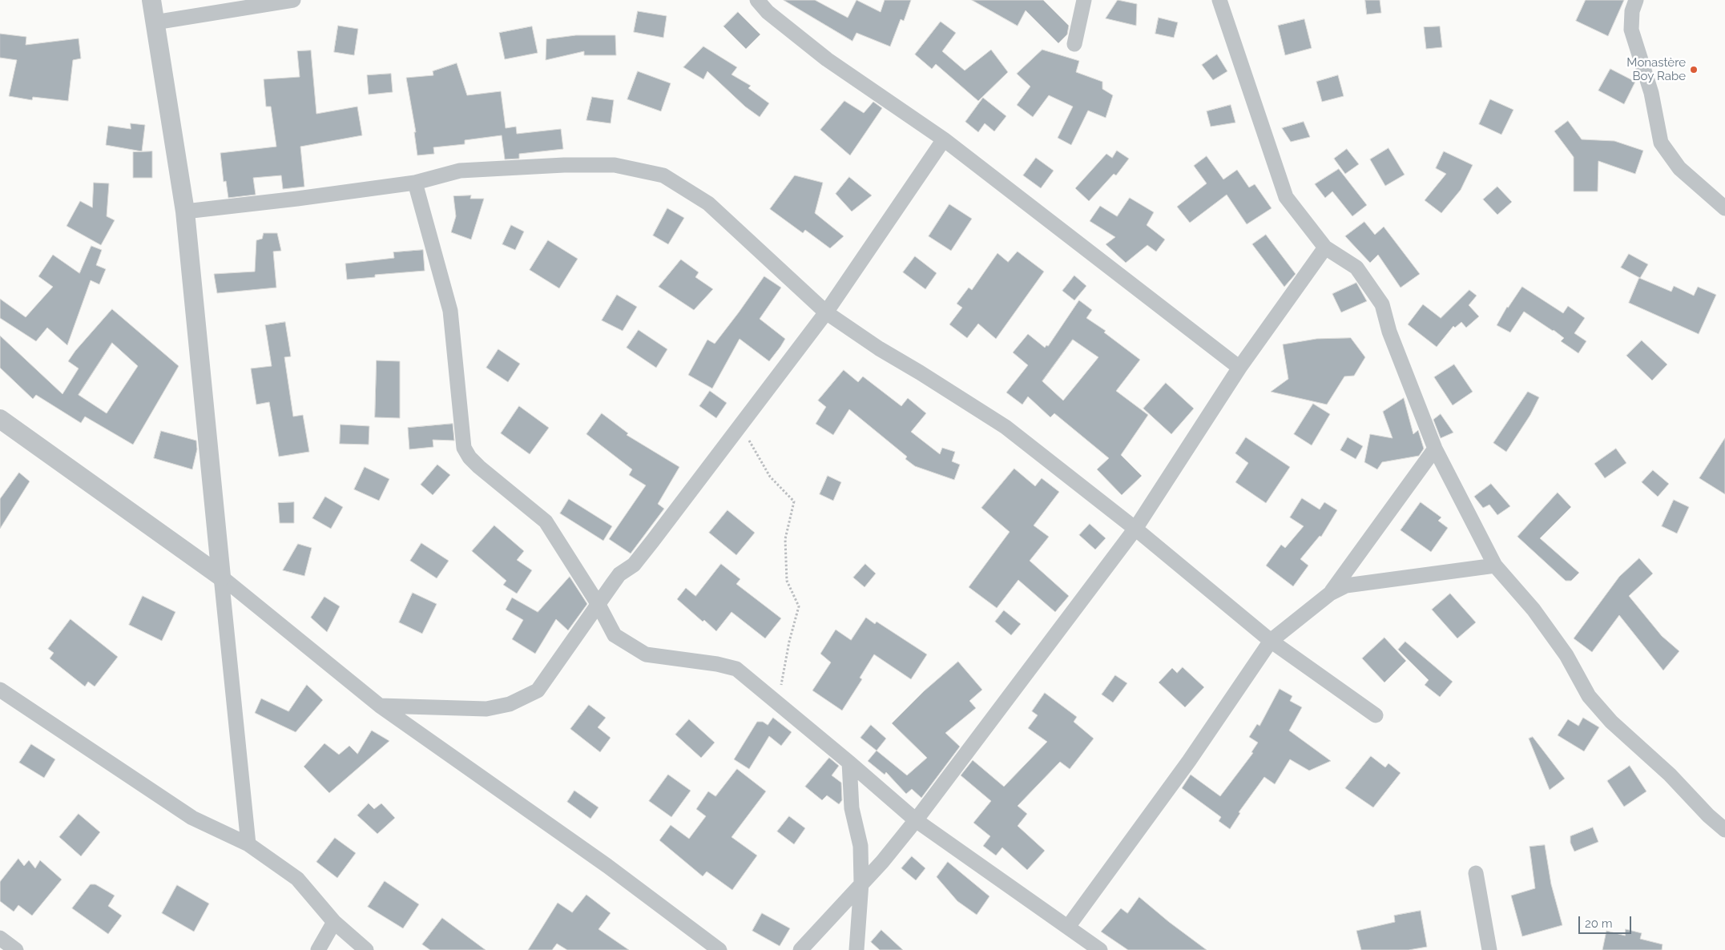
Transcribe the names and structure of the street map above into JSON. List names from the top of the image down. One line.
{"places":["Monastère Boy Rabe"],"scale_bar":"20 m"}
